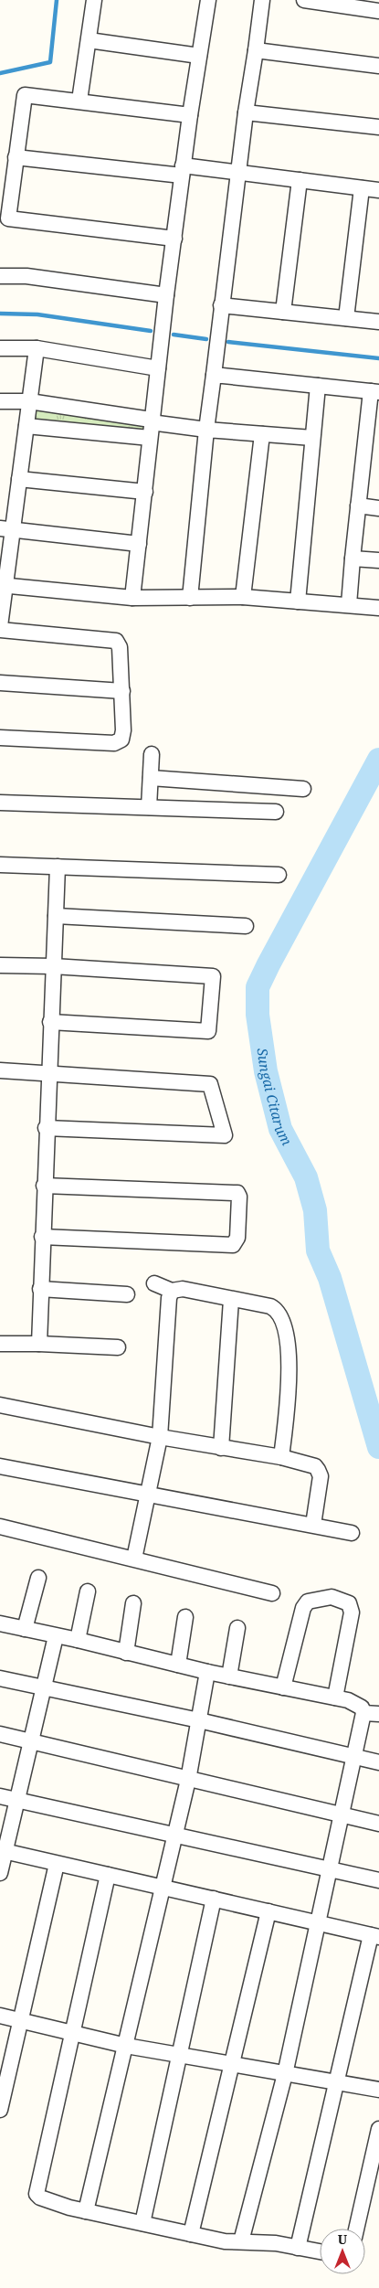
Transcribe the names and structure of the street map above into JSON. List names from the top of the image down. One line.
{"water":["Sungai Citarum"],"north":"top"}
